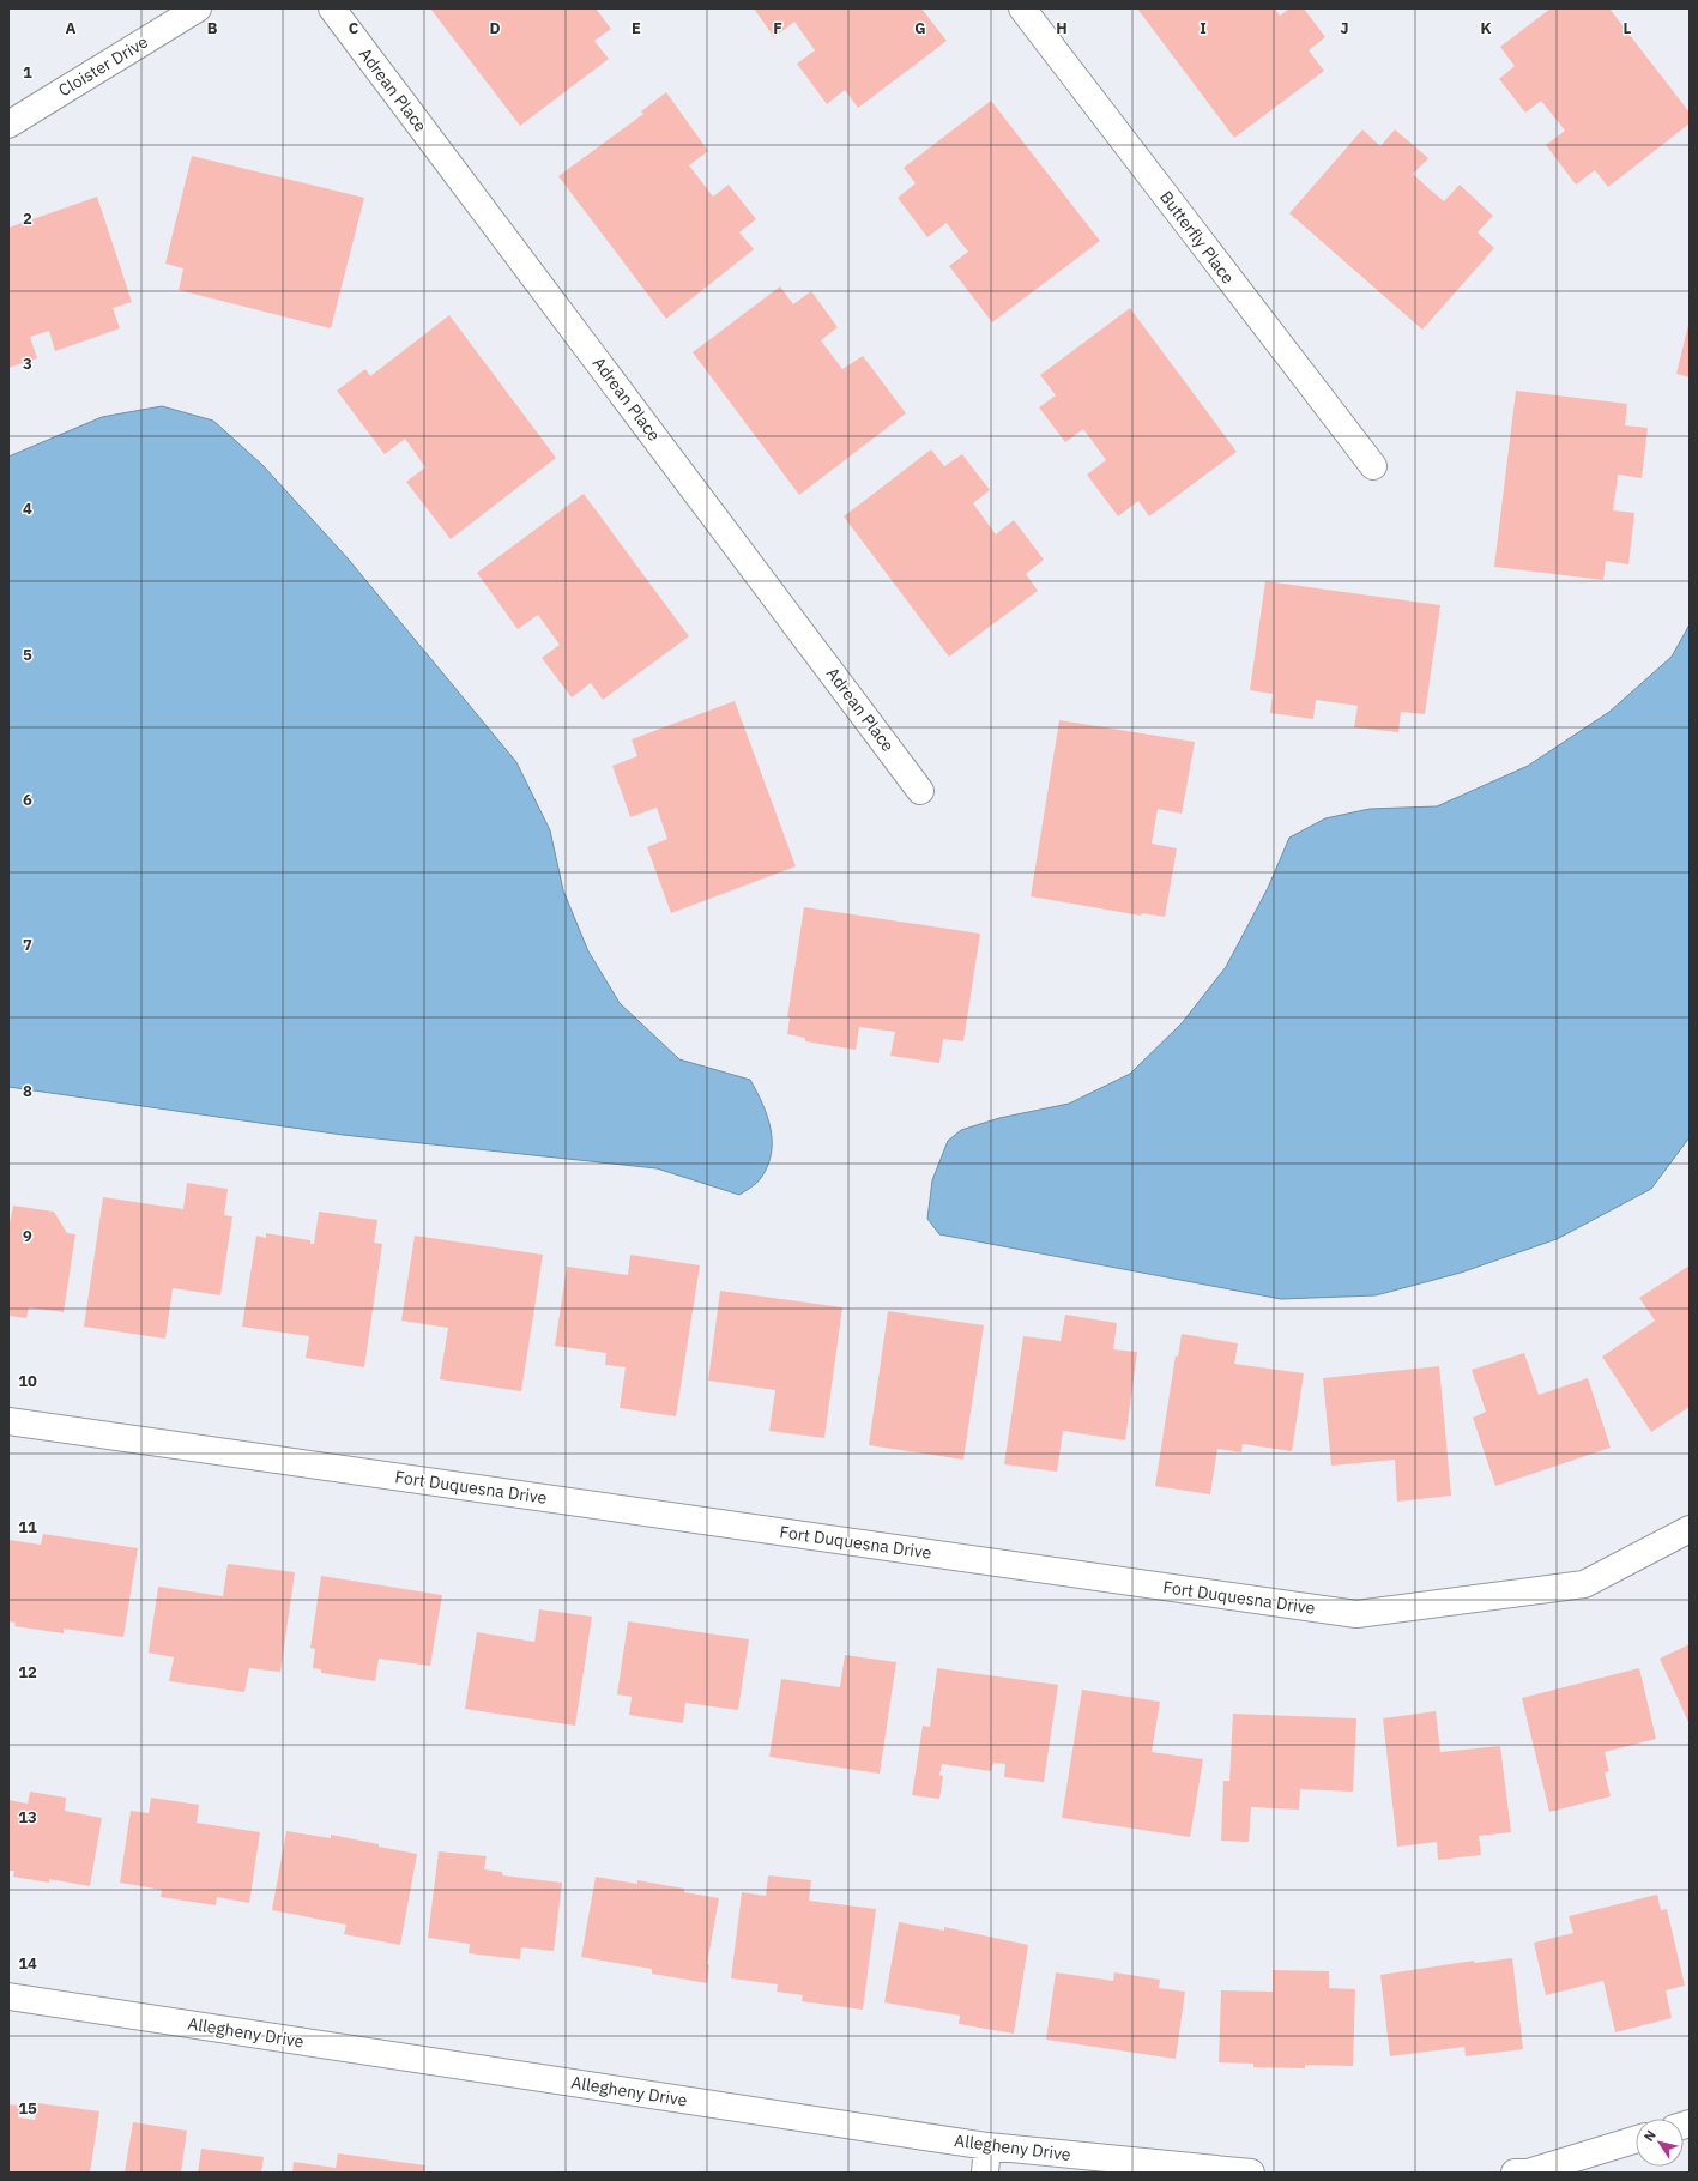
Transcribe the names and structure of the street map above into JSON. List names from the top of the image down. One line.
{"streets":{"street":["Cloister Drive","Adrean Place","Butterfly Place","Fort Duquesna Drive","Allegheny Drive"]},"north":"top left","grid":{"columns":["A","B","C","D","E","F","G","H","I","J","K","L"],"rows":["1","2","3","4","5","6","7","8","9","10","11","12","13","14","15"]}}
